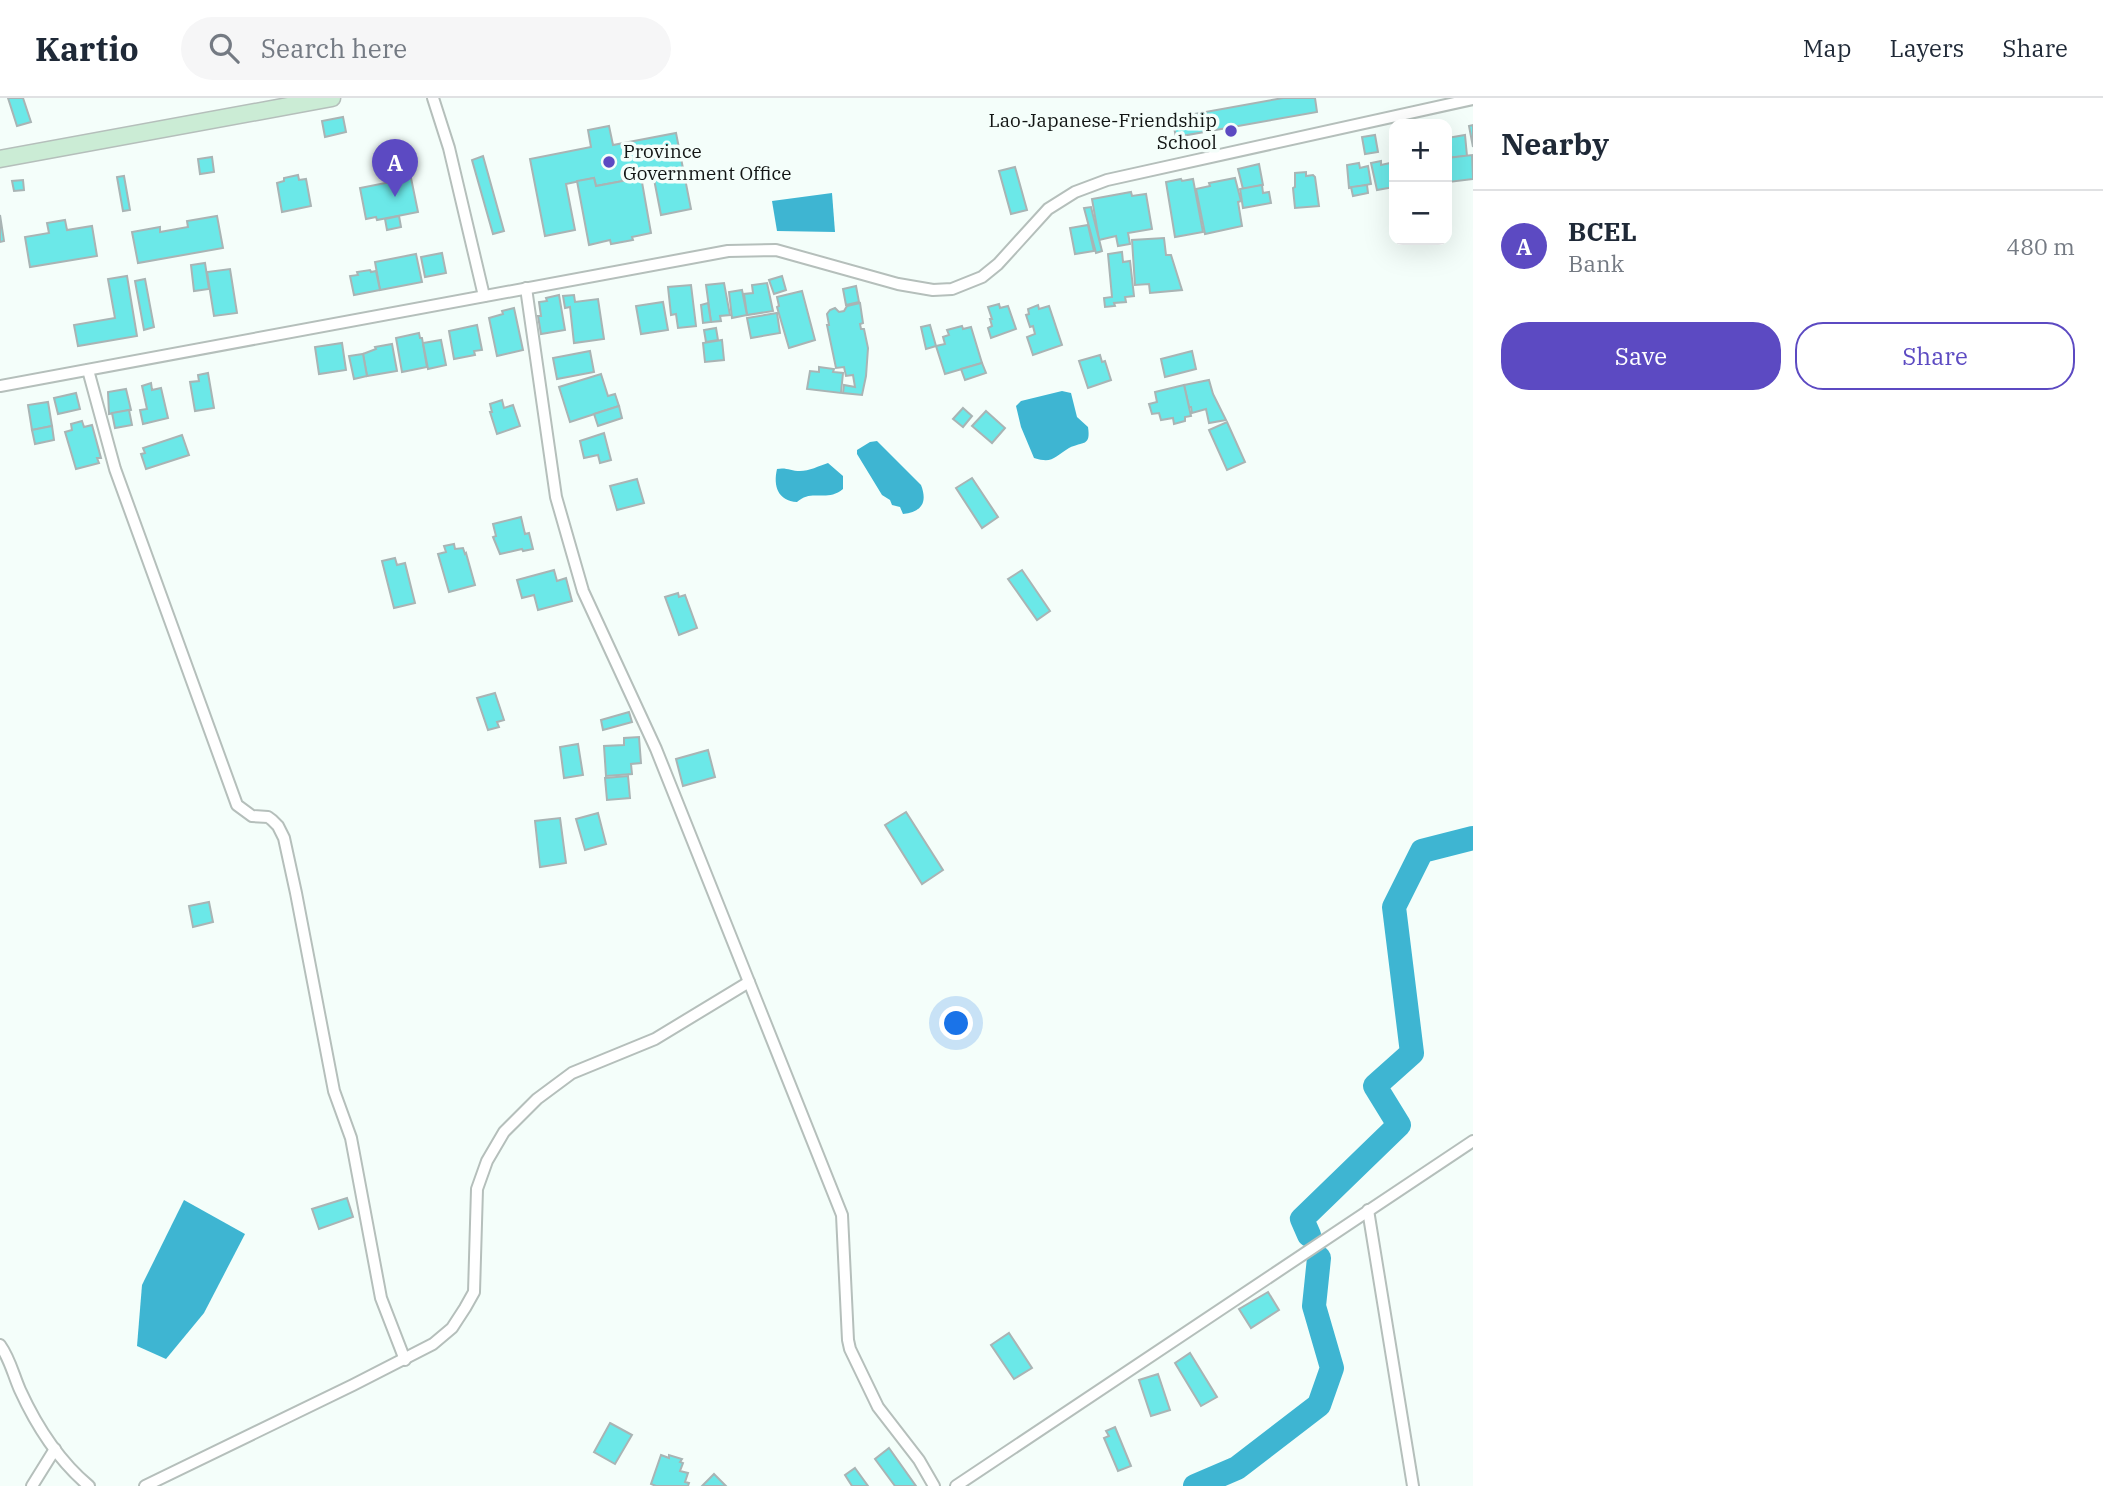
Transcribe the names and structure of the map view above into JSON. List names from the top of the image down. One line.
{"places":["Lao-Japanese-Friendship School","Province Government Office"],"page":{"header":"Kartio","search":"Search here","nav":["Map","Layers","Share"],"heading":"Nearby","map_buttons":["+","−"],"pins":"A","list":[{"mark":"A","name":"BCEL","note":"Bank","value":"480 m"}],"buttons":["Save","Share"]}}
